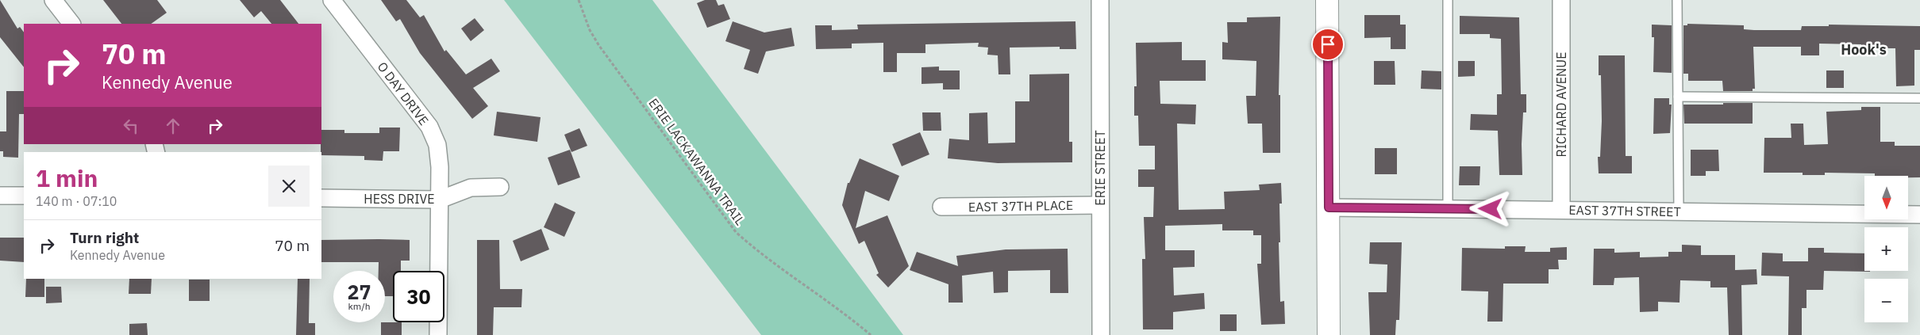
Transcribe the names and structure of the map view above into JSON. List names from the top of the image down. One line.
{"streets":{"street":["O DAY DRIVE","RICHARD AVENUE","ERIE STREET","HESS DRIVE","EAST 37TH PLACE","EAST 37TH STREET"],"path":["ERIE LACKAWANNA TRAIL"]},"crossings":[["O DAY DRIVE","HESS DRIVE"],["RICHARD AVENUE","EAST 37TH STREET"],["ERIE STREET","EAST 37TH PLACE"]],"districts":["Hook's"],"north":"bottom","page":{"turn":["70 m","Kennedy Avenue"],"heading":["1 min","140 m · 07:10"],"map_buttons":["+","−"],"list":[{"name":"Turn right","note":"Kennedy Avenue","value":"70 m"}],"speed":"27 km/h","limit":"30"}}
